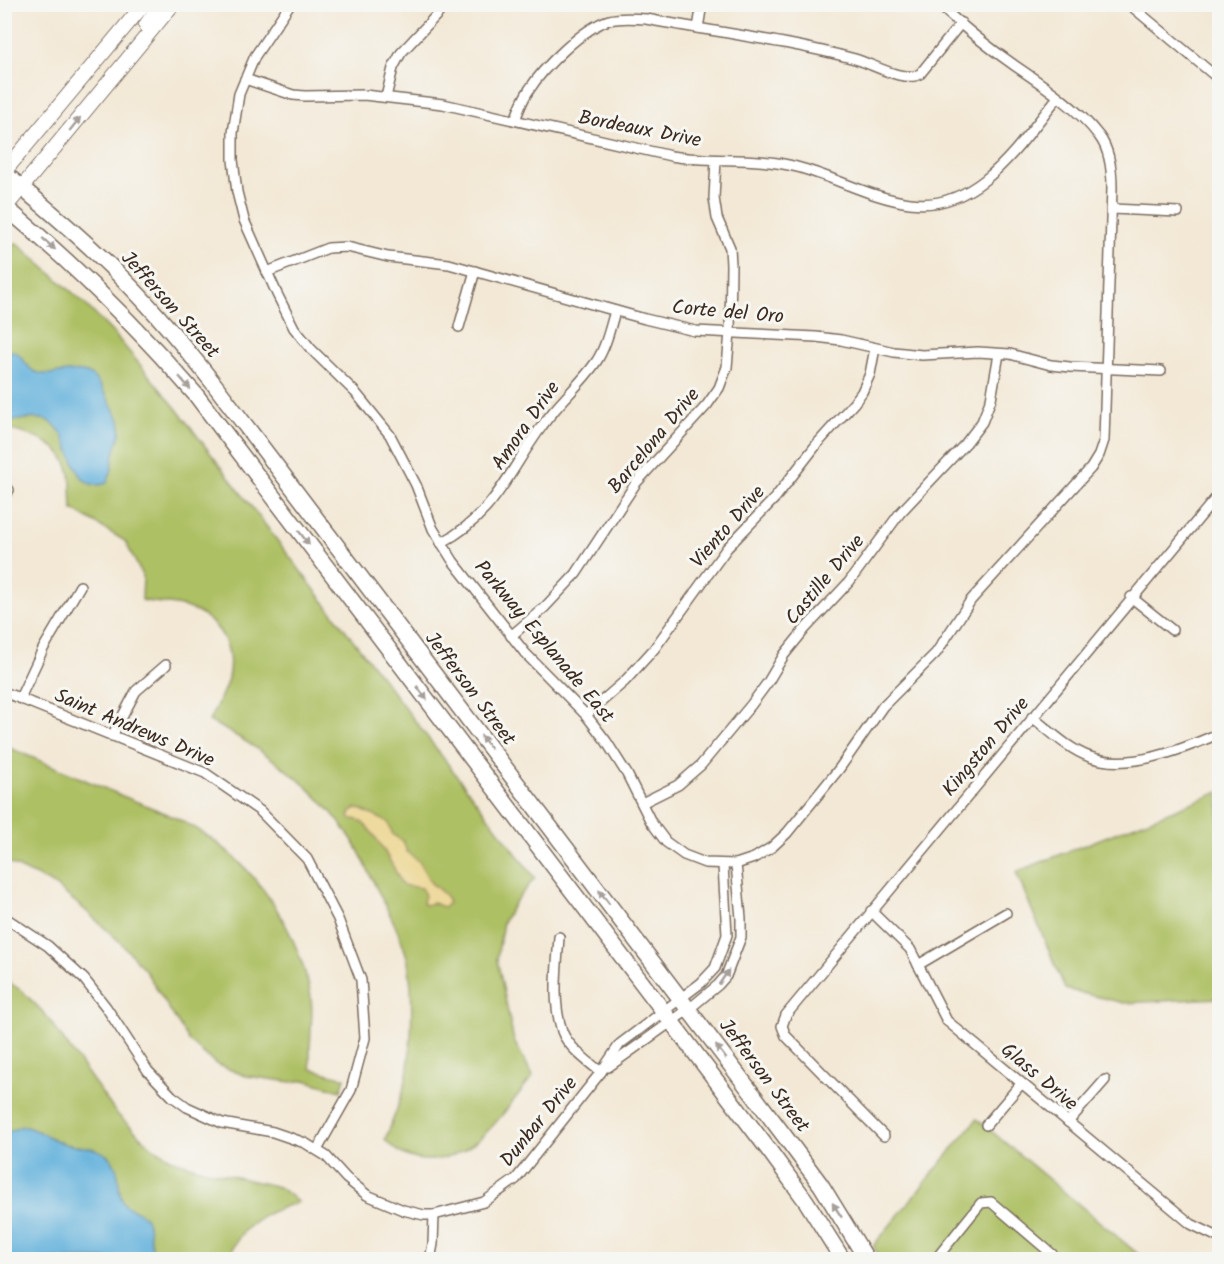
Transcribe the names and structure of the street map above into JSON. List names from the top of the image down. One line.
{"streets":{"main road":["Jefferson Street"],"street":["Bordeaux Drive","Corte del Oro","Amora Drive","Barcelona Drive","Viento Drive","Castille Drive","Parkway Esplanade East","Saint Andrews Drive","Kingston Drive","Glass Drive","Dunbar Drive"]},"crossings":[["Bordeaux Drive","Barcelona Drive"],["Bordeaux Drive","Parkway Esplanade East"],["Jefferson Street","Dunbar Drive"],["Corte del Oro","Amora Drive"],["Corte del Oro","Barcelona Drive"],["Corte del Oro","Viento Drive"],["Corte del Oro","Castille Drive"],["Corte del Oro","Parkway Esplanade East"],["Amora Drive","Parkway Esplanade East"],["Barcelona Drive","Parkway Esplanade East"],["Viento Drive","Parkway Esplanade East"],["Castille Drive","Parkway Esplanade East"],["Kingston Drive","Glass Drive"]]}
